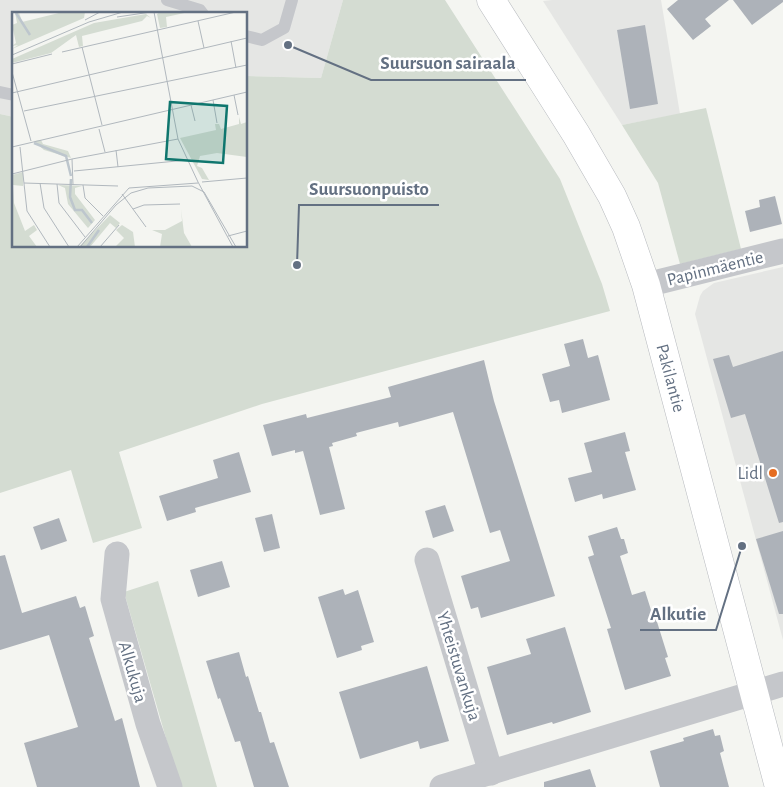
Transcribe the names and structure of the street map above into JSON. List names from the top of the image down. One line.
{"streets":{"main road":["Pakilantie"],"street":["Papinmäentie","Yhteistuvankuja","Alkukuja"]},"crossings":[["Papinmäentie","Pakilantie"]],"places":["Suursuon sairaala","Suursuonpuisto","Lidl","Alkutie"]}
